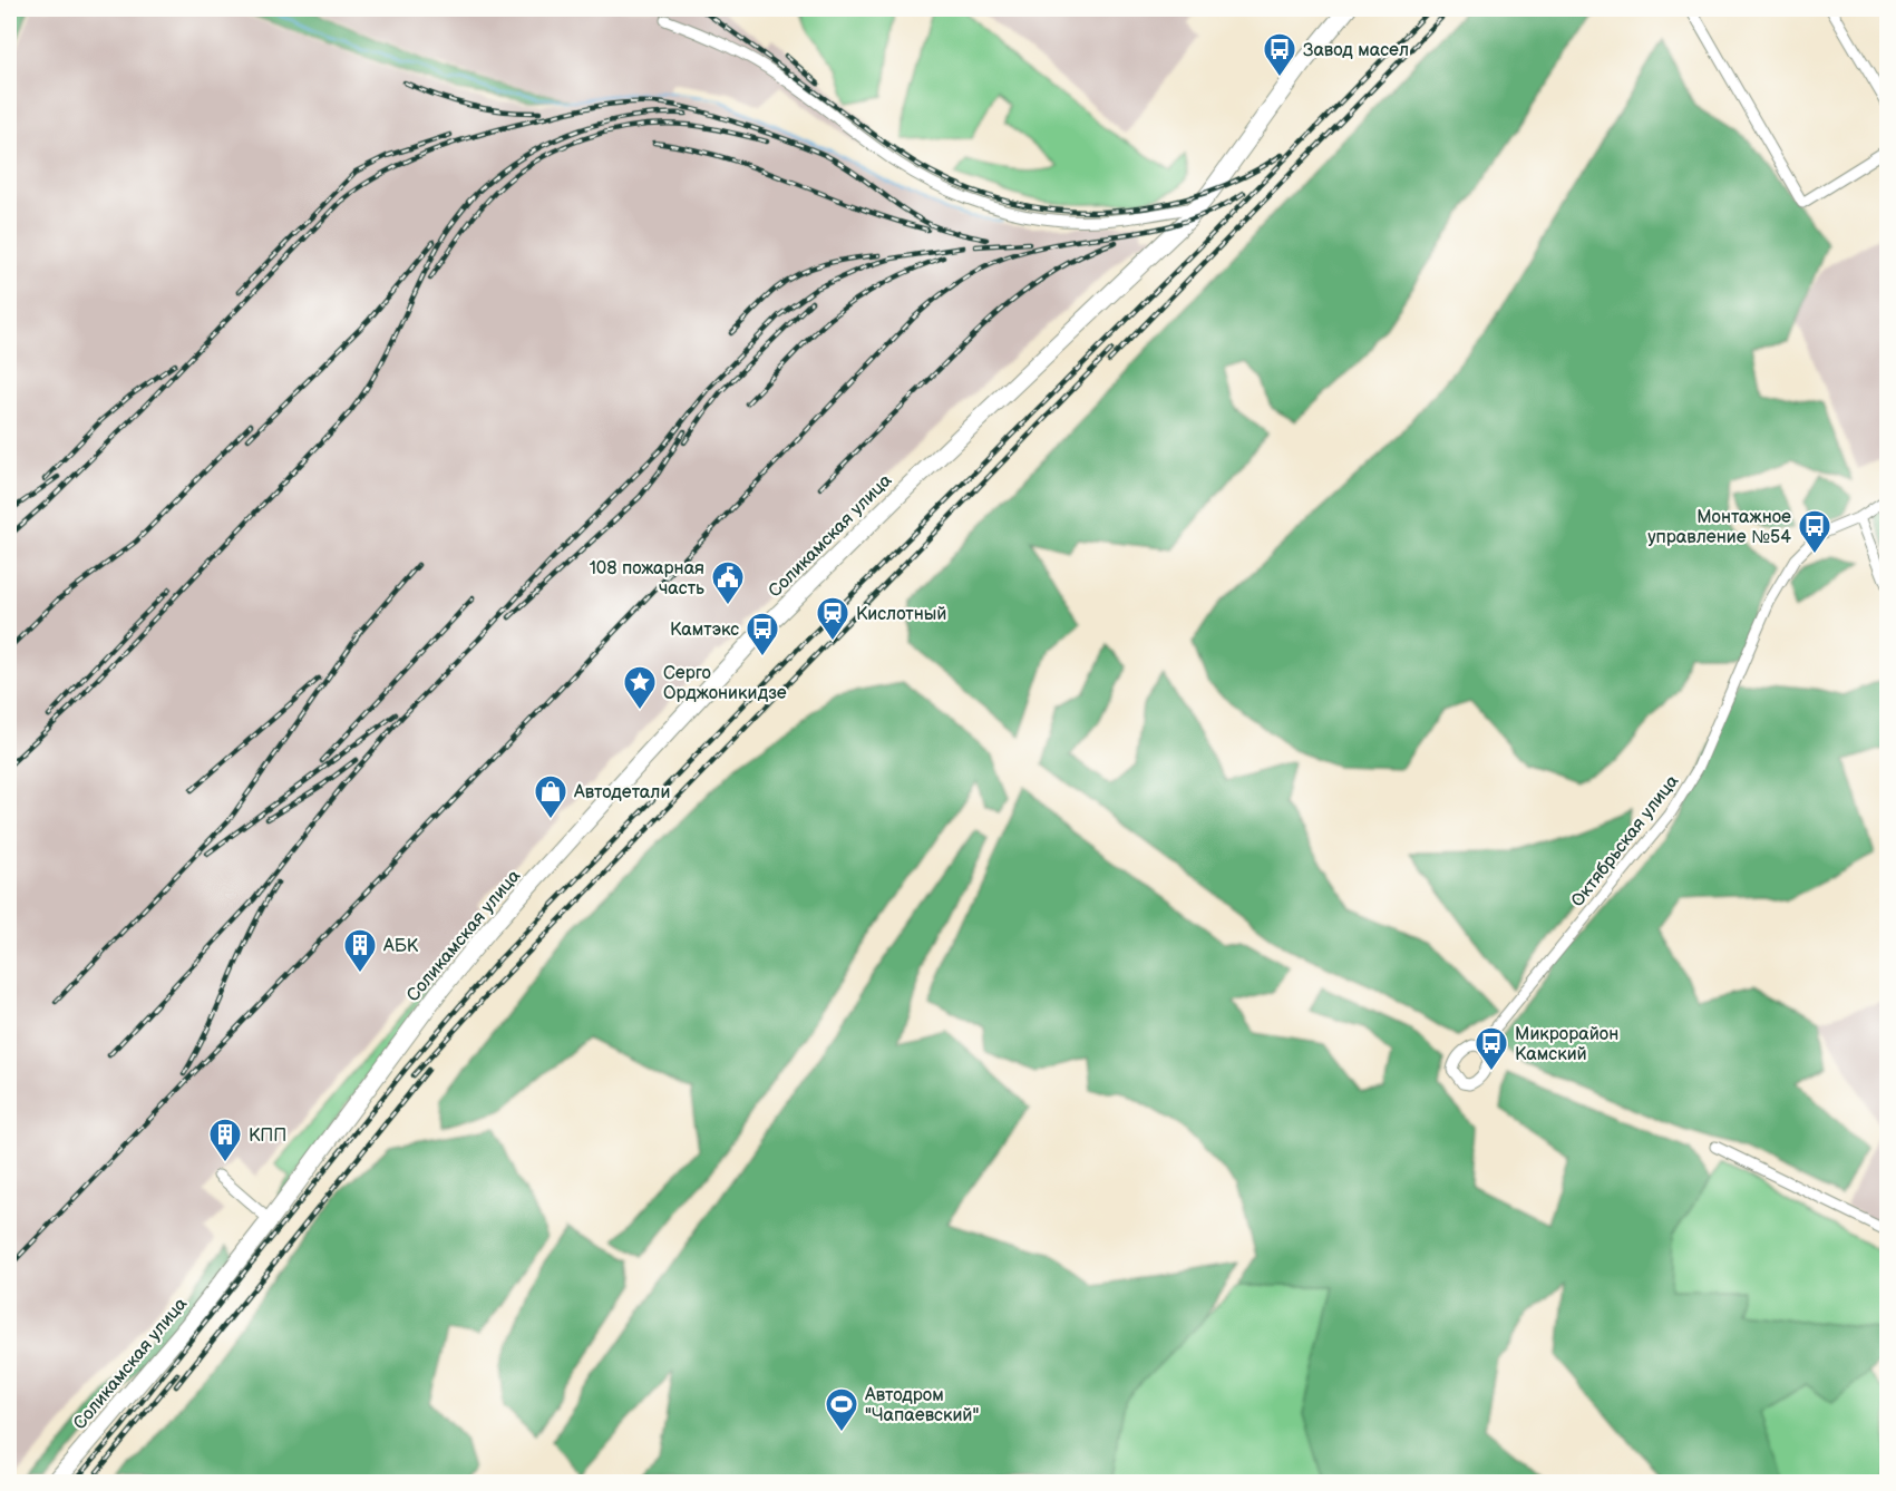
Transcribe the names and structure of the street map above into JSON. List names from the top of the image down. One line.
{"streets":{"main road":["Соликамская улица"],"street":["Октябрьская улица"]},"places":{"bus stop":["Завод масел","Монтажное управление №54","Камтэкс","Микрорайон Камский"],"public building":["108 пожарная часть"],"station":["Кислотный"],"place":["Серго Орджоникидзе"],"shop":["Автодетали"],"building":["АБК","КПП"],"sports":["Автодром \"Чапаевский\""]}}
